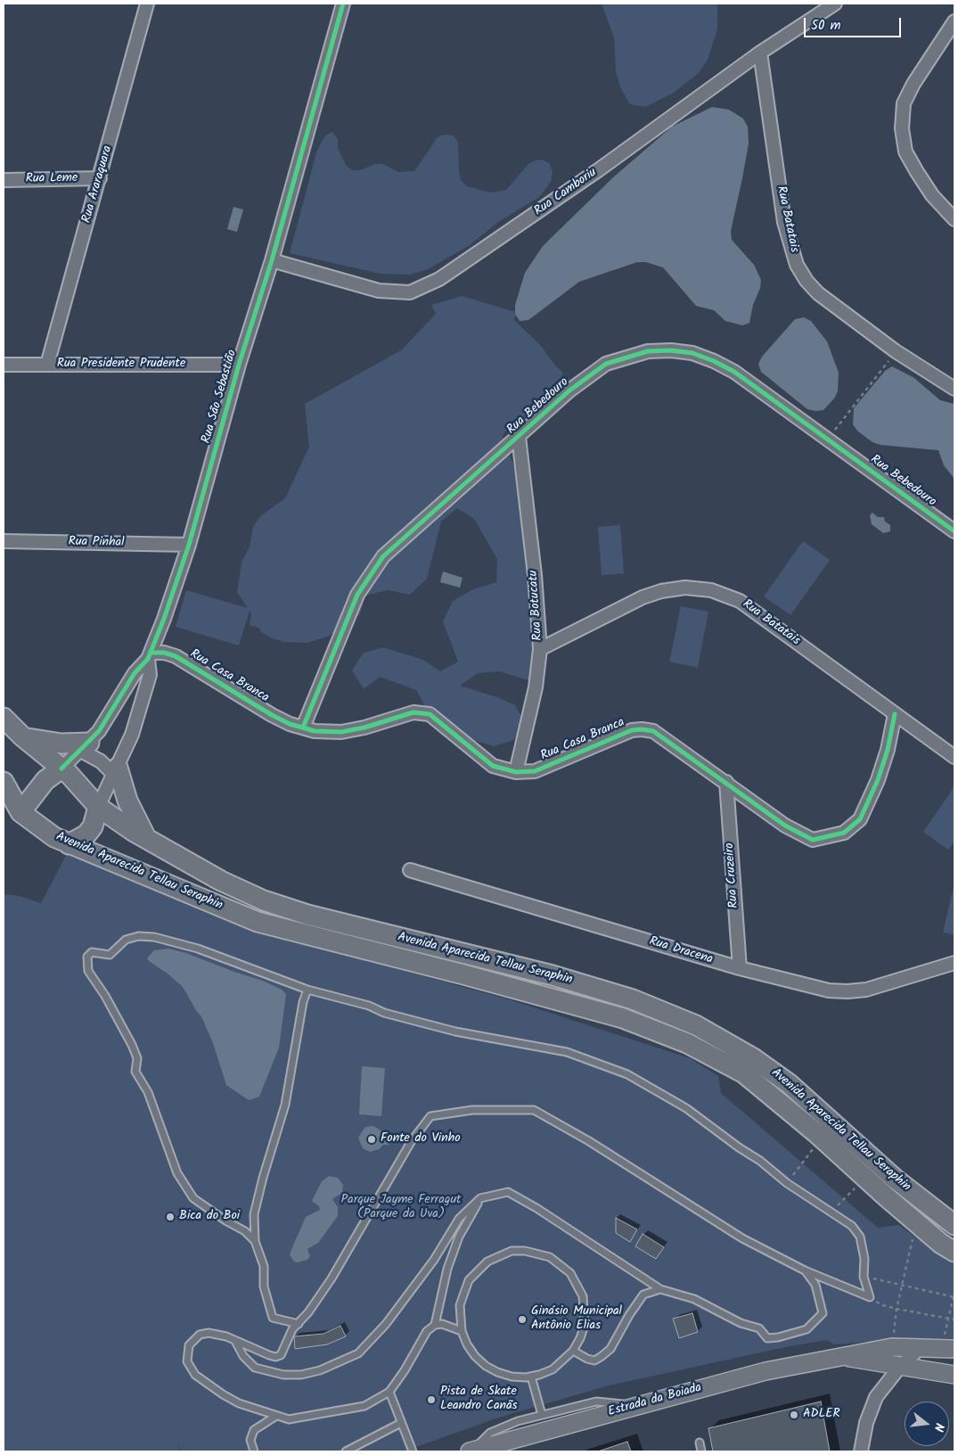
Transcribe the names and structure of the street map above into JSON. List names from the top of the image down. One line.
{"streets":{"main road":["Avenida Aparecida Tellau Seraphin","Estrada da Boiada"],"street":["Rua Leme","Rua Araraquara","Rua Camboriu","Rua Batatais","Rua Presidente Prudente","Rua São Sebastião","Rua Bebedouro","Rua Pinhal","Rua Botucatu","Rua Casa Branca","Rua Cruzeiro","Rua Dracena"]},"crossings":[["Rua Leme","Rua Araraquara"],["Rua Araraquara","Rua Presidente Prudente"],["Rua Camboriu","Rua Batatais"],["Rua Camboriu","Rua São Sebastião"],["Rua Batatais","Rua Botucatu"],["Rua Batatais","Rua Casa Branca"],["Rua Presidente Prudente","Rua São Sebastião"],["Rua São Sebastião","Rua Pinhal"],["Rua São Sebastião","Rua Casa Branca"],["Rua São Sebastião","Avenida Aparecida Tellau Seraphin"],["Rua Bebedouro","Rua Botucatu"],["Rua Bebedouro","Rua Casa Branca"],["Rua Botucatu","Rua Casa Branca"],["Rua Casa Branca","Rua Cruzeiro"],["Rua Cruzeiro","Rua Dracena"]],"parks":["Parque Jayme Ferragut (Parque da Uva)"],"places":["Fonte do Vinho","Bica do Boi","Ginásio Municipal Antônio Elias","Pista de Skate Leandro Canãs","ADLER"],"scale_bar":"50 m","north":"right"}
